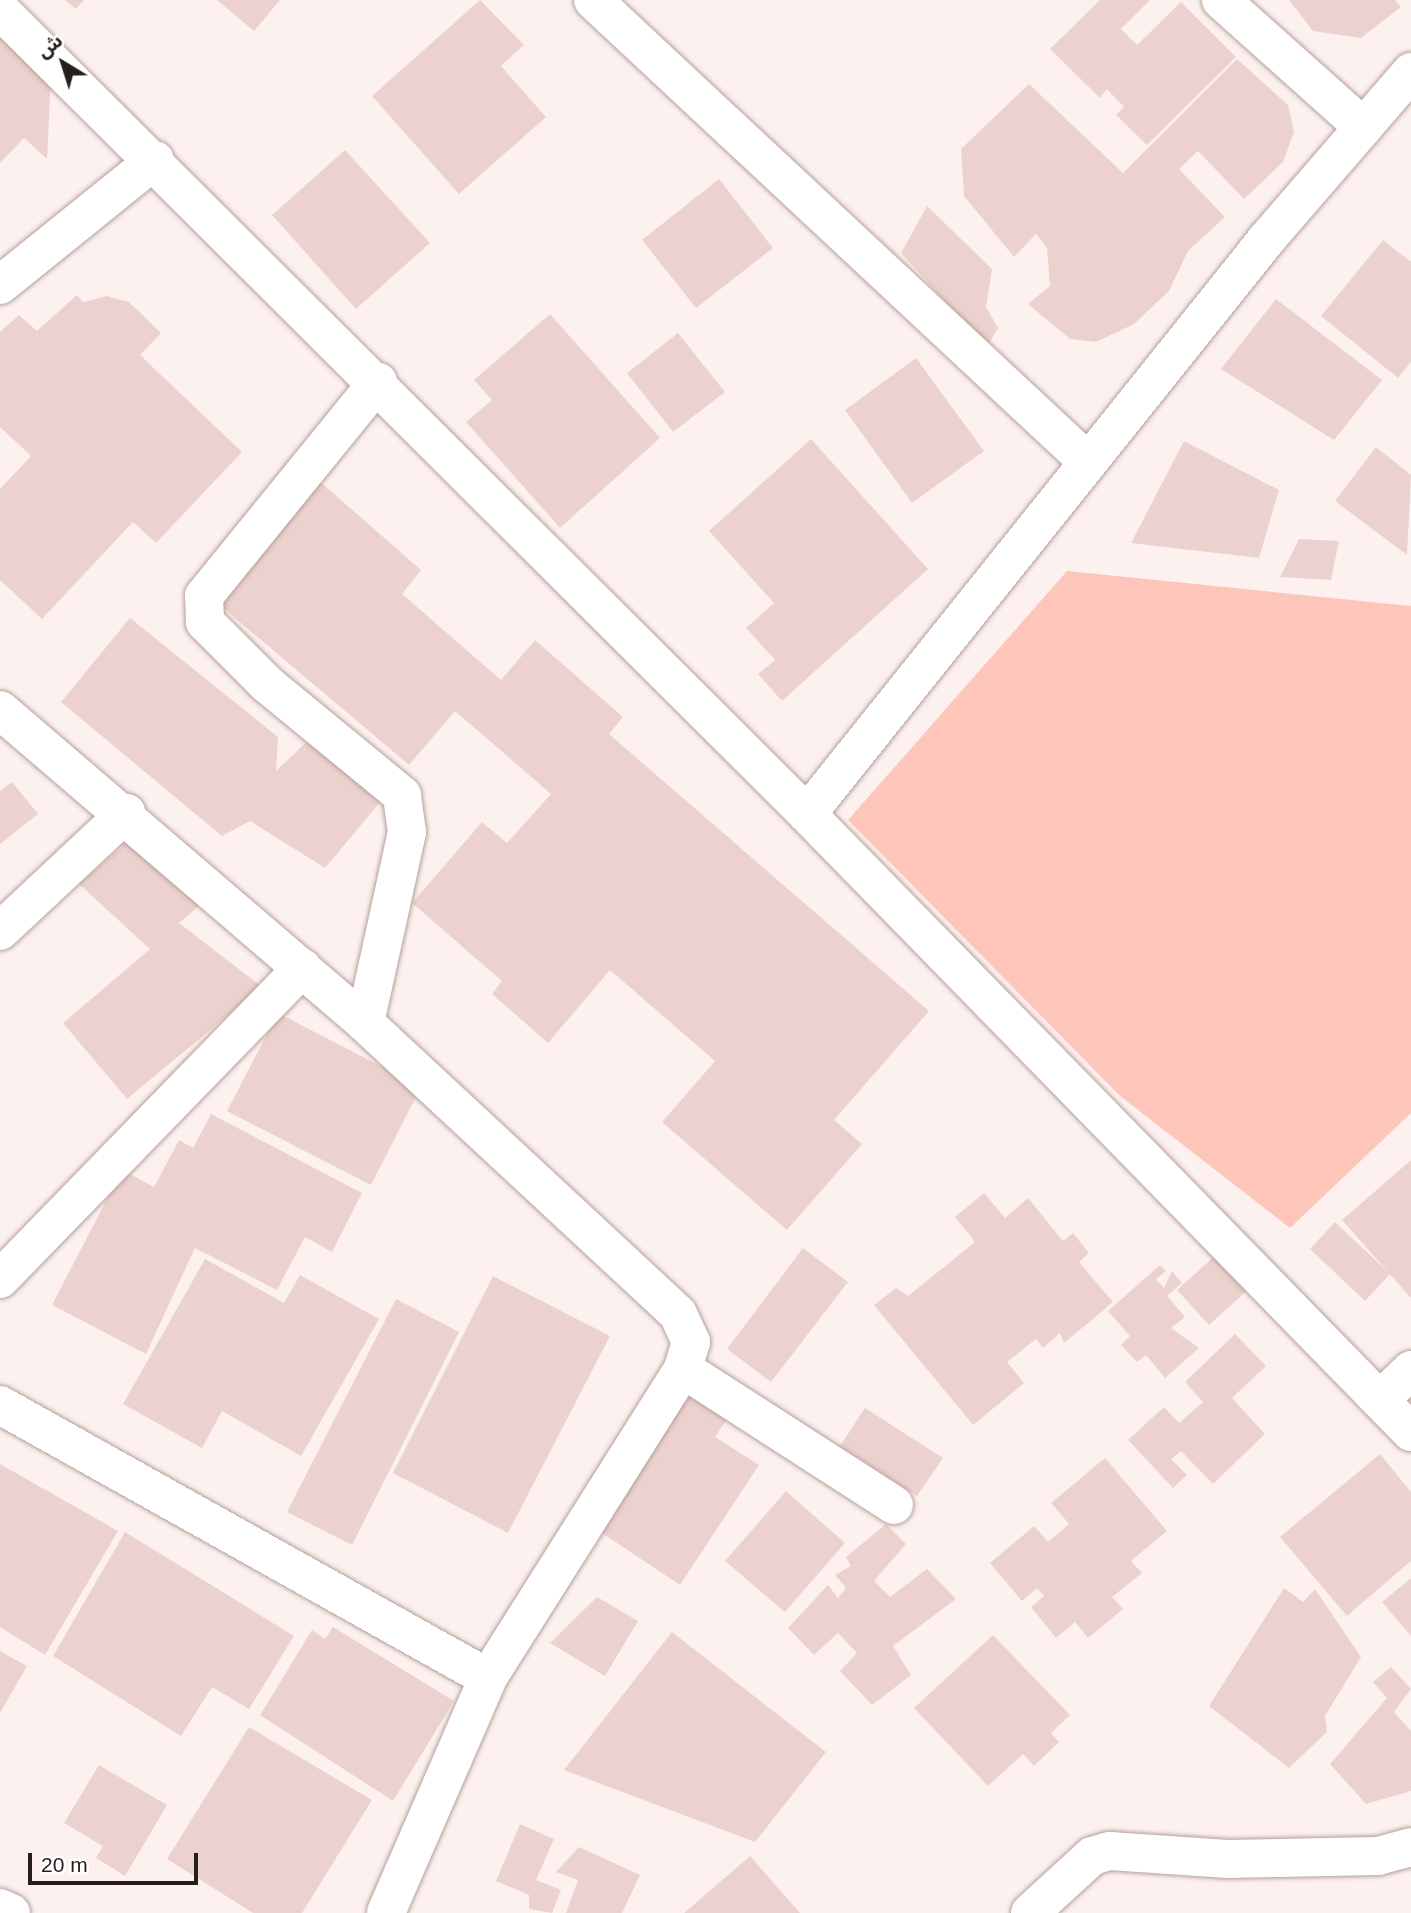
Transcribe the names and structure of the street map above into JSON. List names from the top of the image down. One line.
{"scale_bar":"20 m","north":"top left"}
